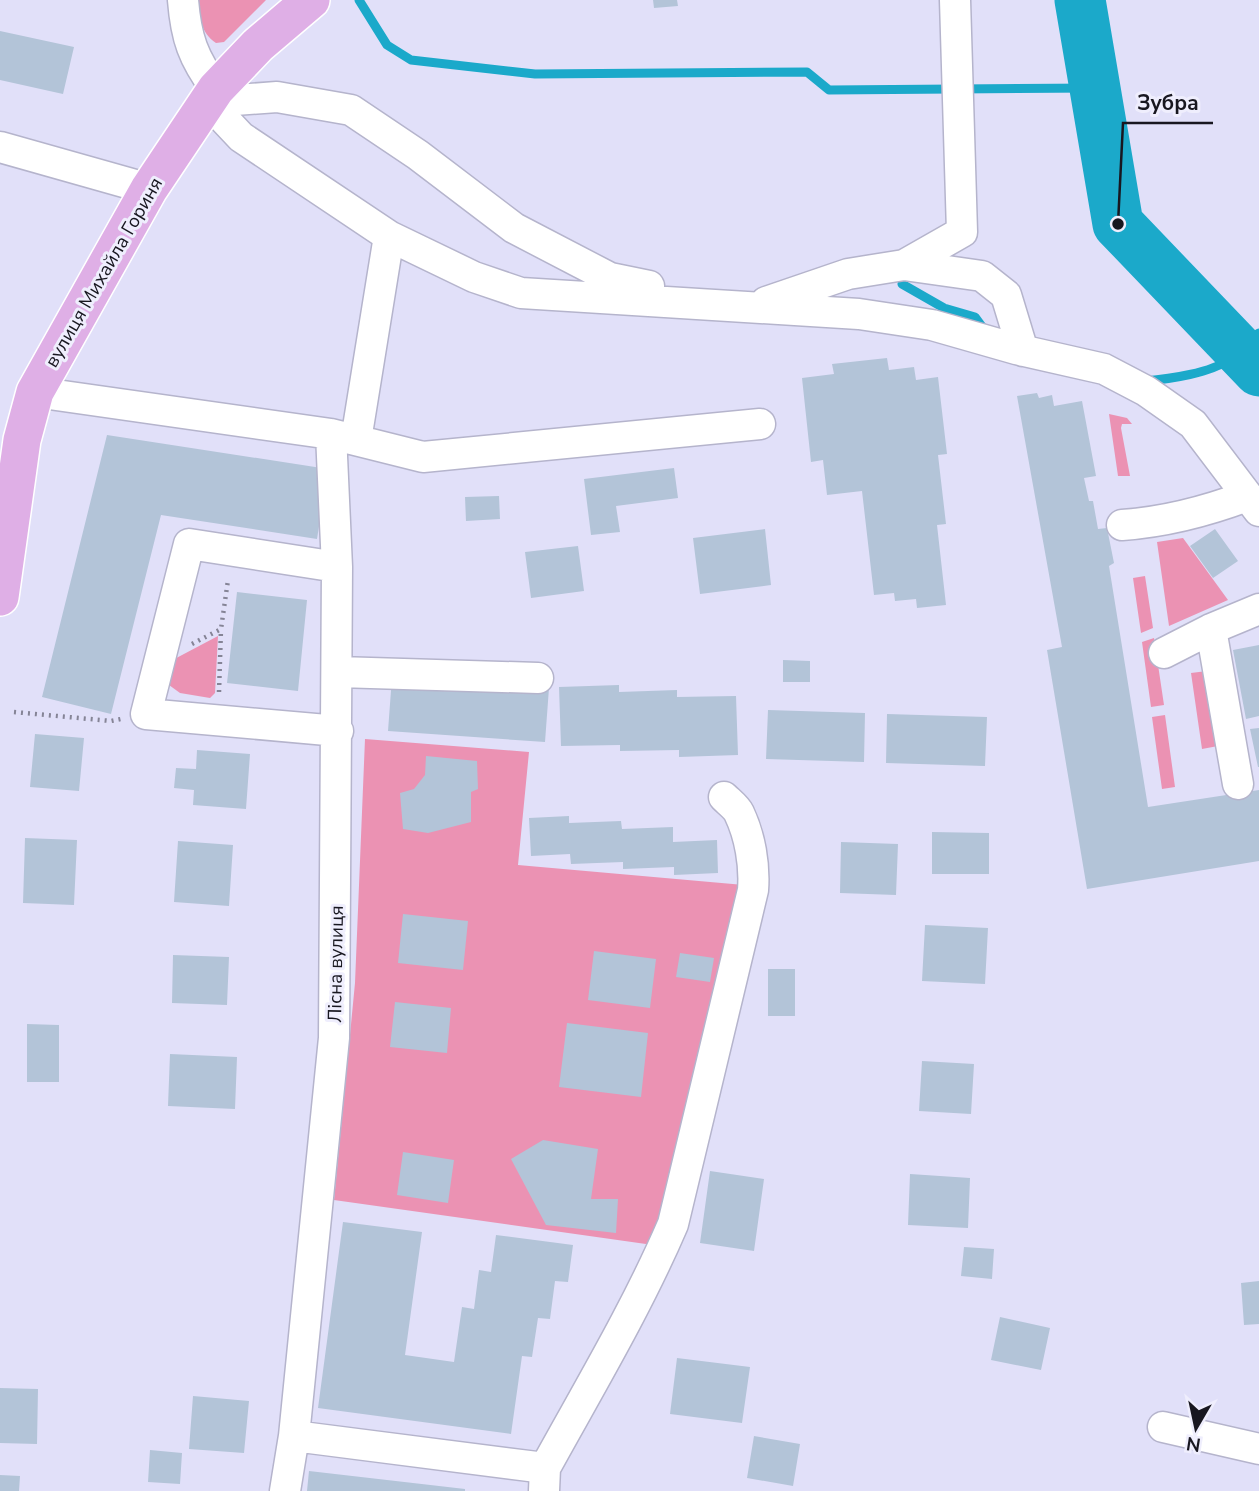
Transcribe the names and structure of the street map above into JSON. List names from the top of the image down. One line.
{"streets":{"main road":["вулиця Михайла Гориня"],"street":["Лісна вулиця"]},"places":["Зубра"],"north":"bottom"}
